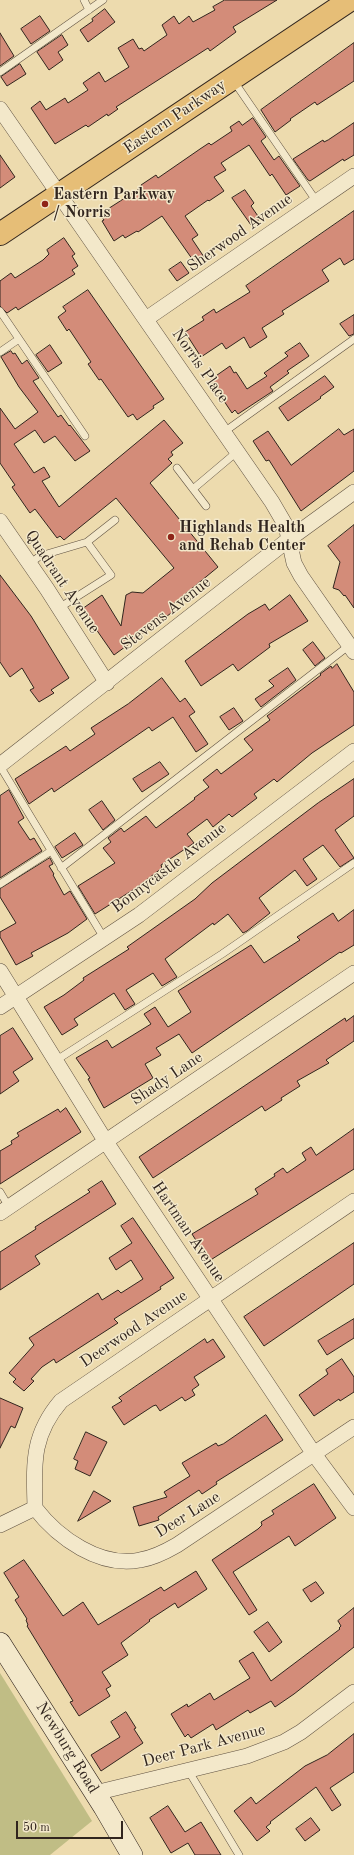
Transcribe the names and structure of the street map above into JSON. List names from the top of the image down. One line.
{"streets":{"main road":["Eastern Parkway","Newburg Road"],"street":["Sherwood Avenue","Norris Place","Quadrant Avenue","Stevens Avenue","Bonnycastle Avenue","Shady Lane","Hartman Avenue","Deerwood Avenue","Deer Lane","Deer Park Avenue"]},"crossings":[["Eastern Parkway","Norris Place"],["Sherwood Avenue","Norris Place"],["Norris Place","Stevens Avenue"],["Quadrant Avenue","Stevens Avenue"],["Bonnycastle Avenue","Hartman Avenue"],["Shady Lane","Hartman Avenue"],["Hartman Avenue","Deerwood Avenue"],["Hartman Avenue","Deer Lane"],["Deerwood Avenue","Deer Lane"],["Deer Park Avenue","Newburg Road"]],"places":["Eastern Parkway / Norris","Highlands Health and Rehab Center"],"scale_bar":"50 m"}
